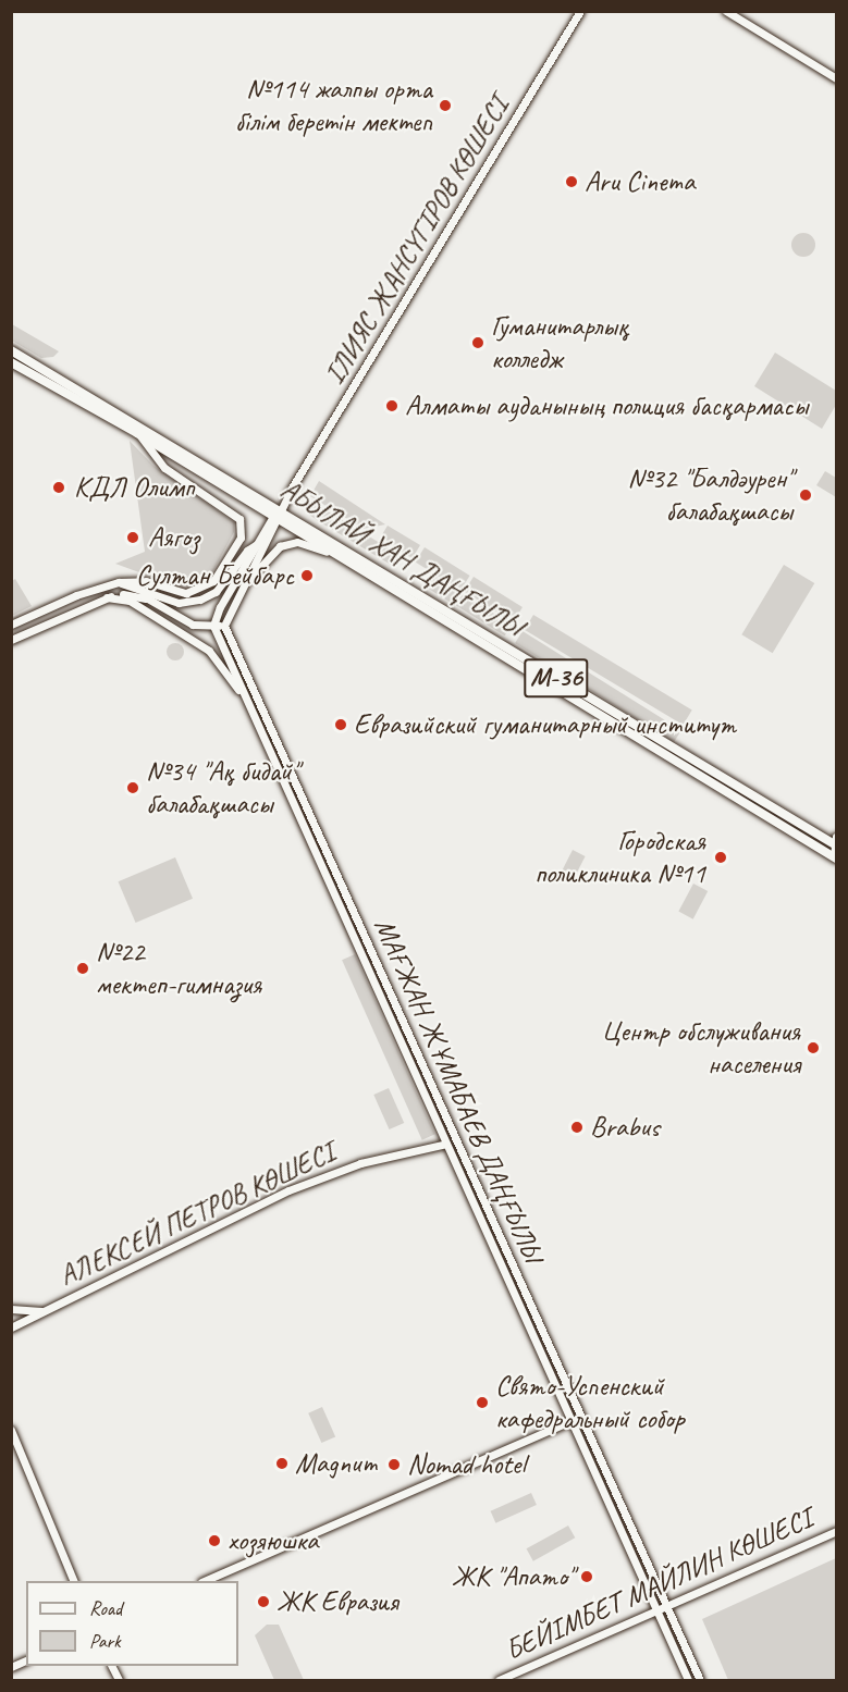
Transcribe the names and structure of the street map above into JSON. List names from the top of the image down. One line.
{"streets":{"main road":["ІЛИЯС ЖАНСҮГІРОВ КӨШЕСІ","АБЫЛАЙ ХАН ДАҢҒЫЛЫ","M-36","МАҒЖАН ЖҰМАБАЕВ ДАҢҒЫЛЫ","АЛЕКСЕЙ ПЕТРОВ КӨШЕСІ","БЕЙІМБЕТ МАЙЛИН КӨШЕСІ"]},"crossings":[["ІЛИЯС ЖАНСҮГІРОВ КӨШЕСІ","АБЫЛАЙ ХАН ДАҢҒЫЛЫ"],["МАҒЖАН ЖҰМАБАЕВ ДАҢҒЫЛЫ","АЛЕКСЕЙ ПЕТРОВ КӨШЕСІ"],["МАҒЖАН ЖҰМАБАЕВ ДАҢҒЫЛЫ","БЕЙІМБЕТ МАЙЛИН КӨШЕСІ"]],"places":["№114 жалпы орта білім беретін мектеп","Aru Cinema","Гуманитарлық колледж","Алматы ауданының полиция басқармасы","КДЛ Олимп","№32 \"Балдәурен\" балабақшасы","Аягоз","Султан Бейбарс","Евразийский гуманитарный институт","№34 \"Ақ бидай\" балабақшасы","Городская поликлиника №11","№22 мектеп-гимназия","Центр обслуживания населения","Brabus","Свято-Успенский кафедральный собор","Magnum","Nomad hotel","хозяюшка","ЖК \"Апато\"","ЖК Евразия"],"legend":["Road","Park"]}
